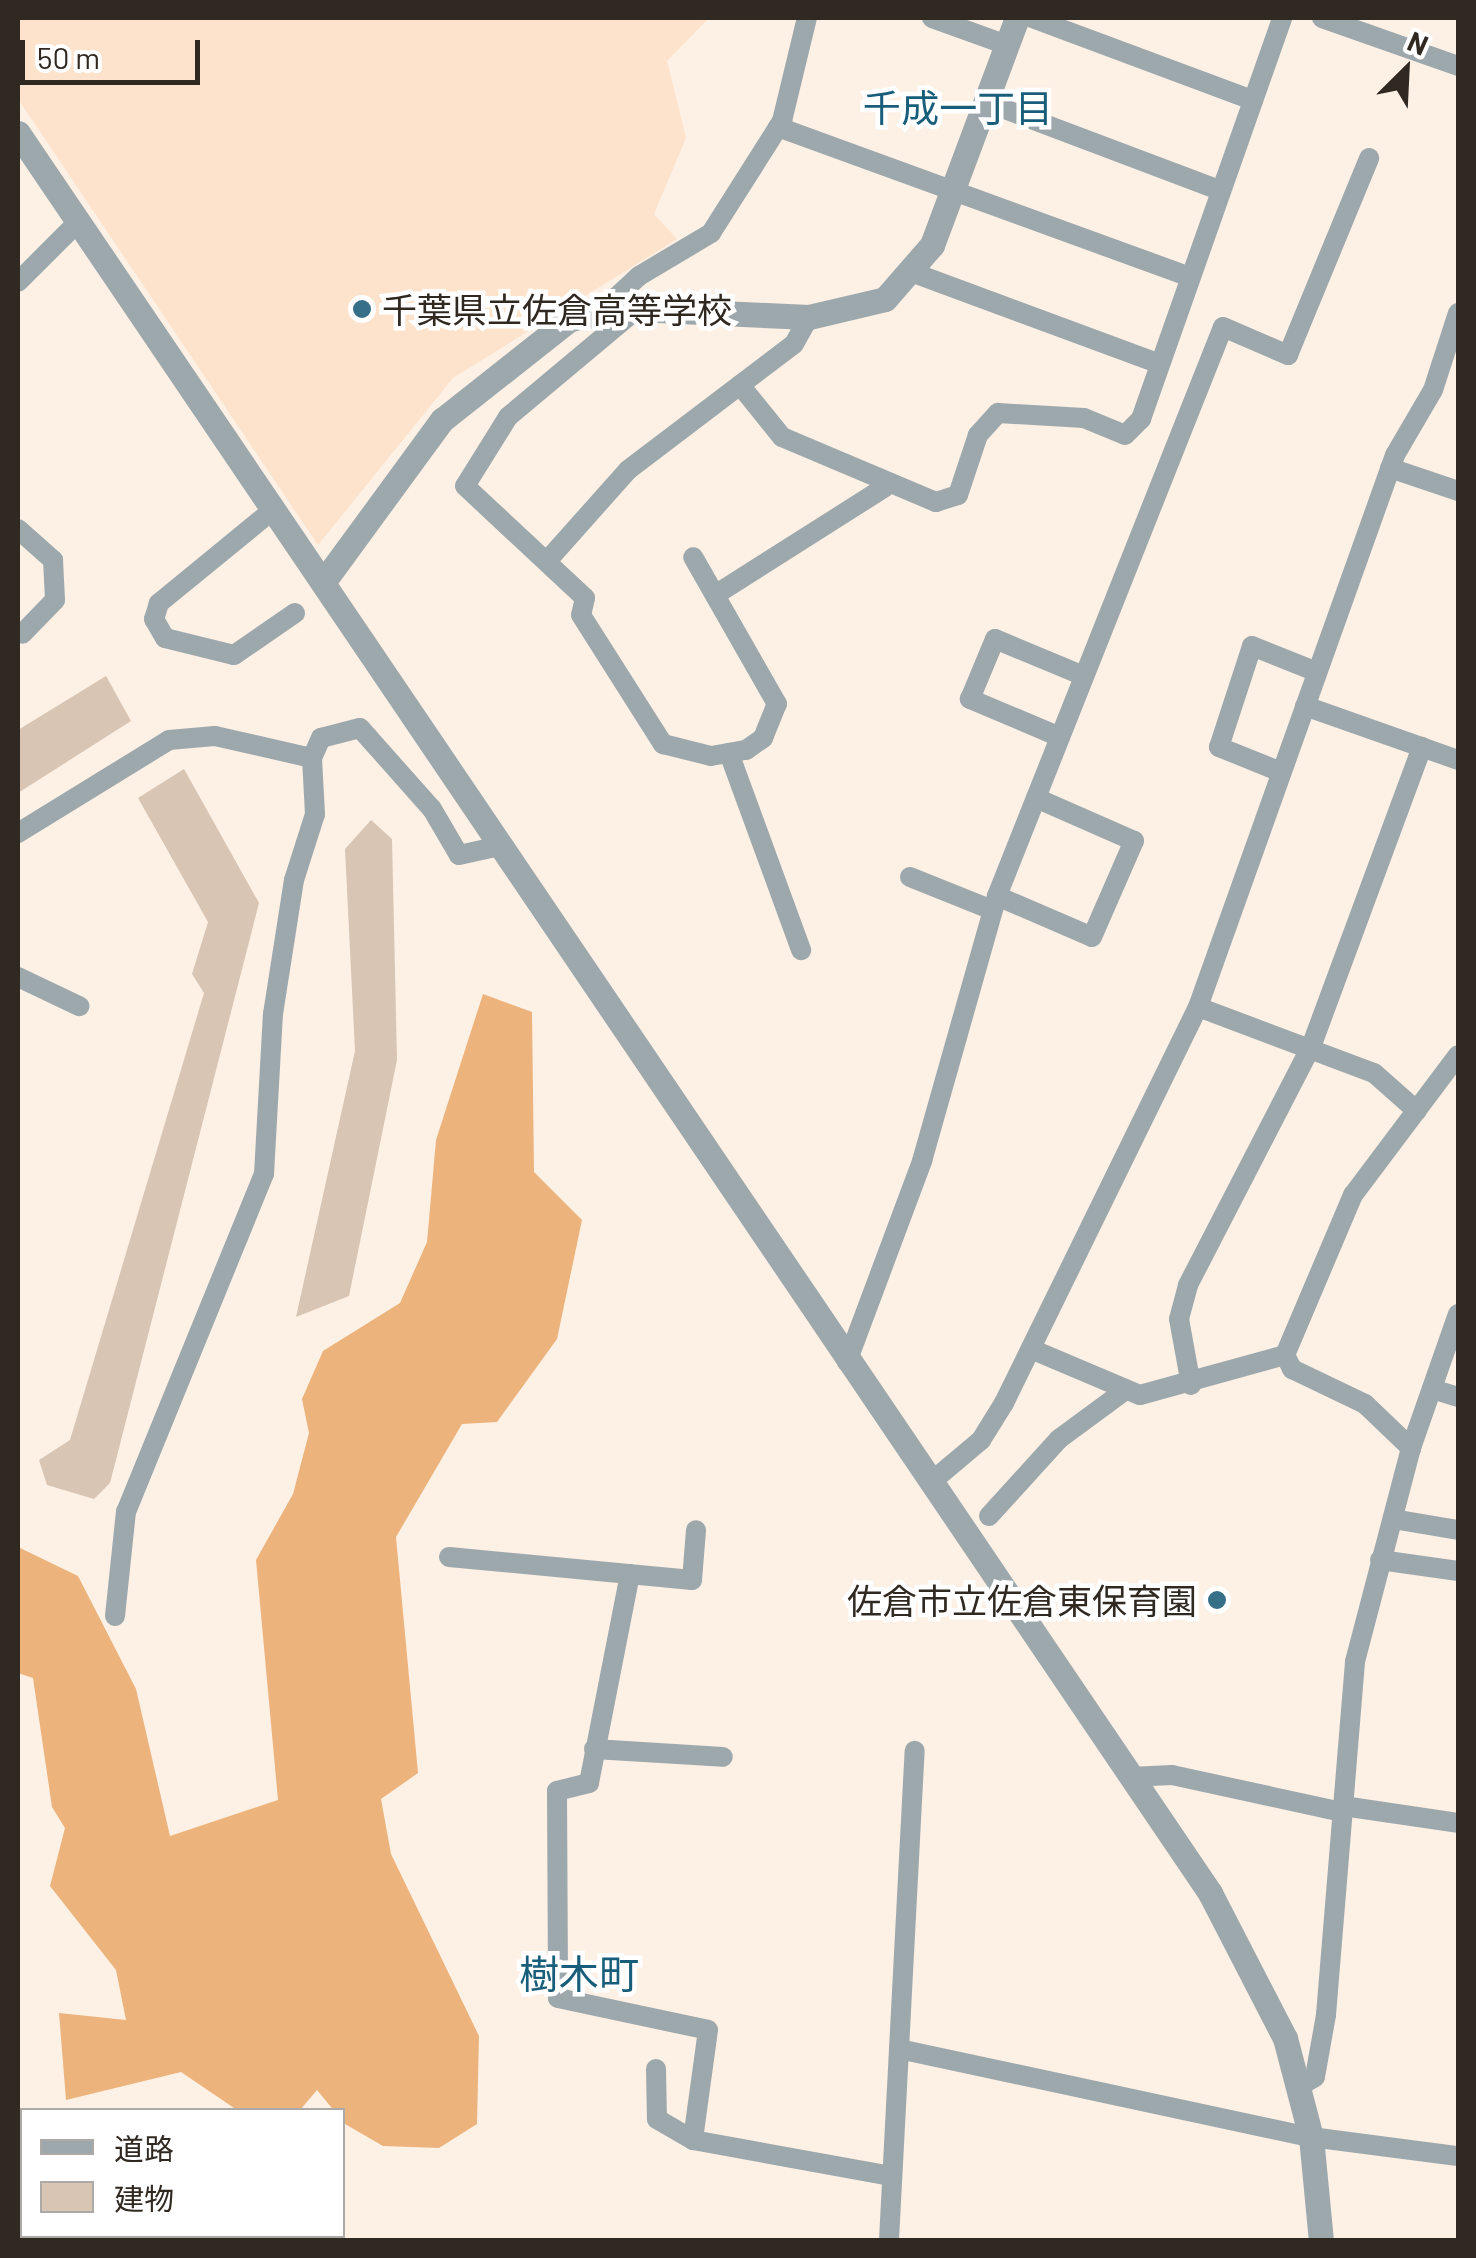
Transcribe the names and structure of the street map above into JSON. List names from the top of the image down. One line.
{"districts":["千成一丁目","樹木町"],"places":["千葉県立佐倉高等学校","佐倉市立佐倉東保育園"],"legend":["道路","建物"],"scale_bar":"50 m","north":"top right"}
